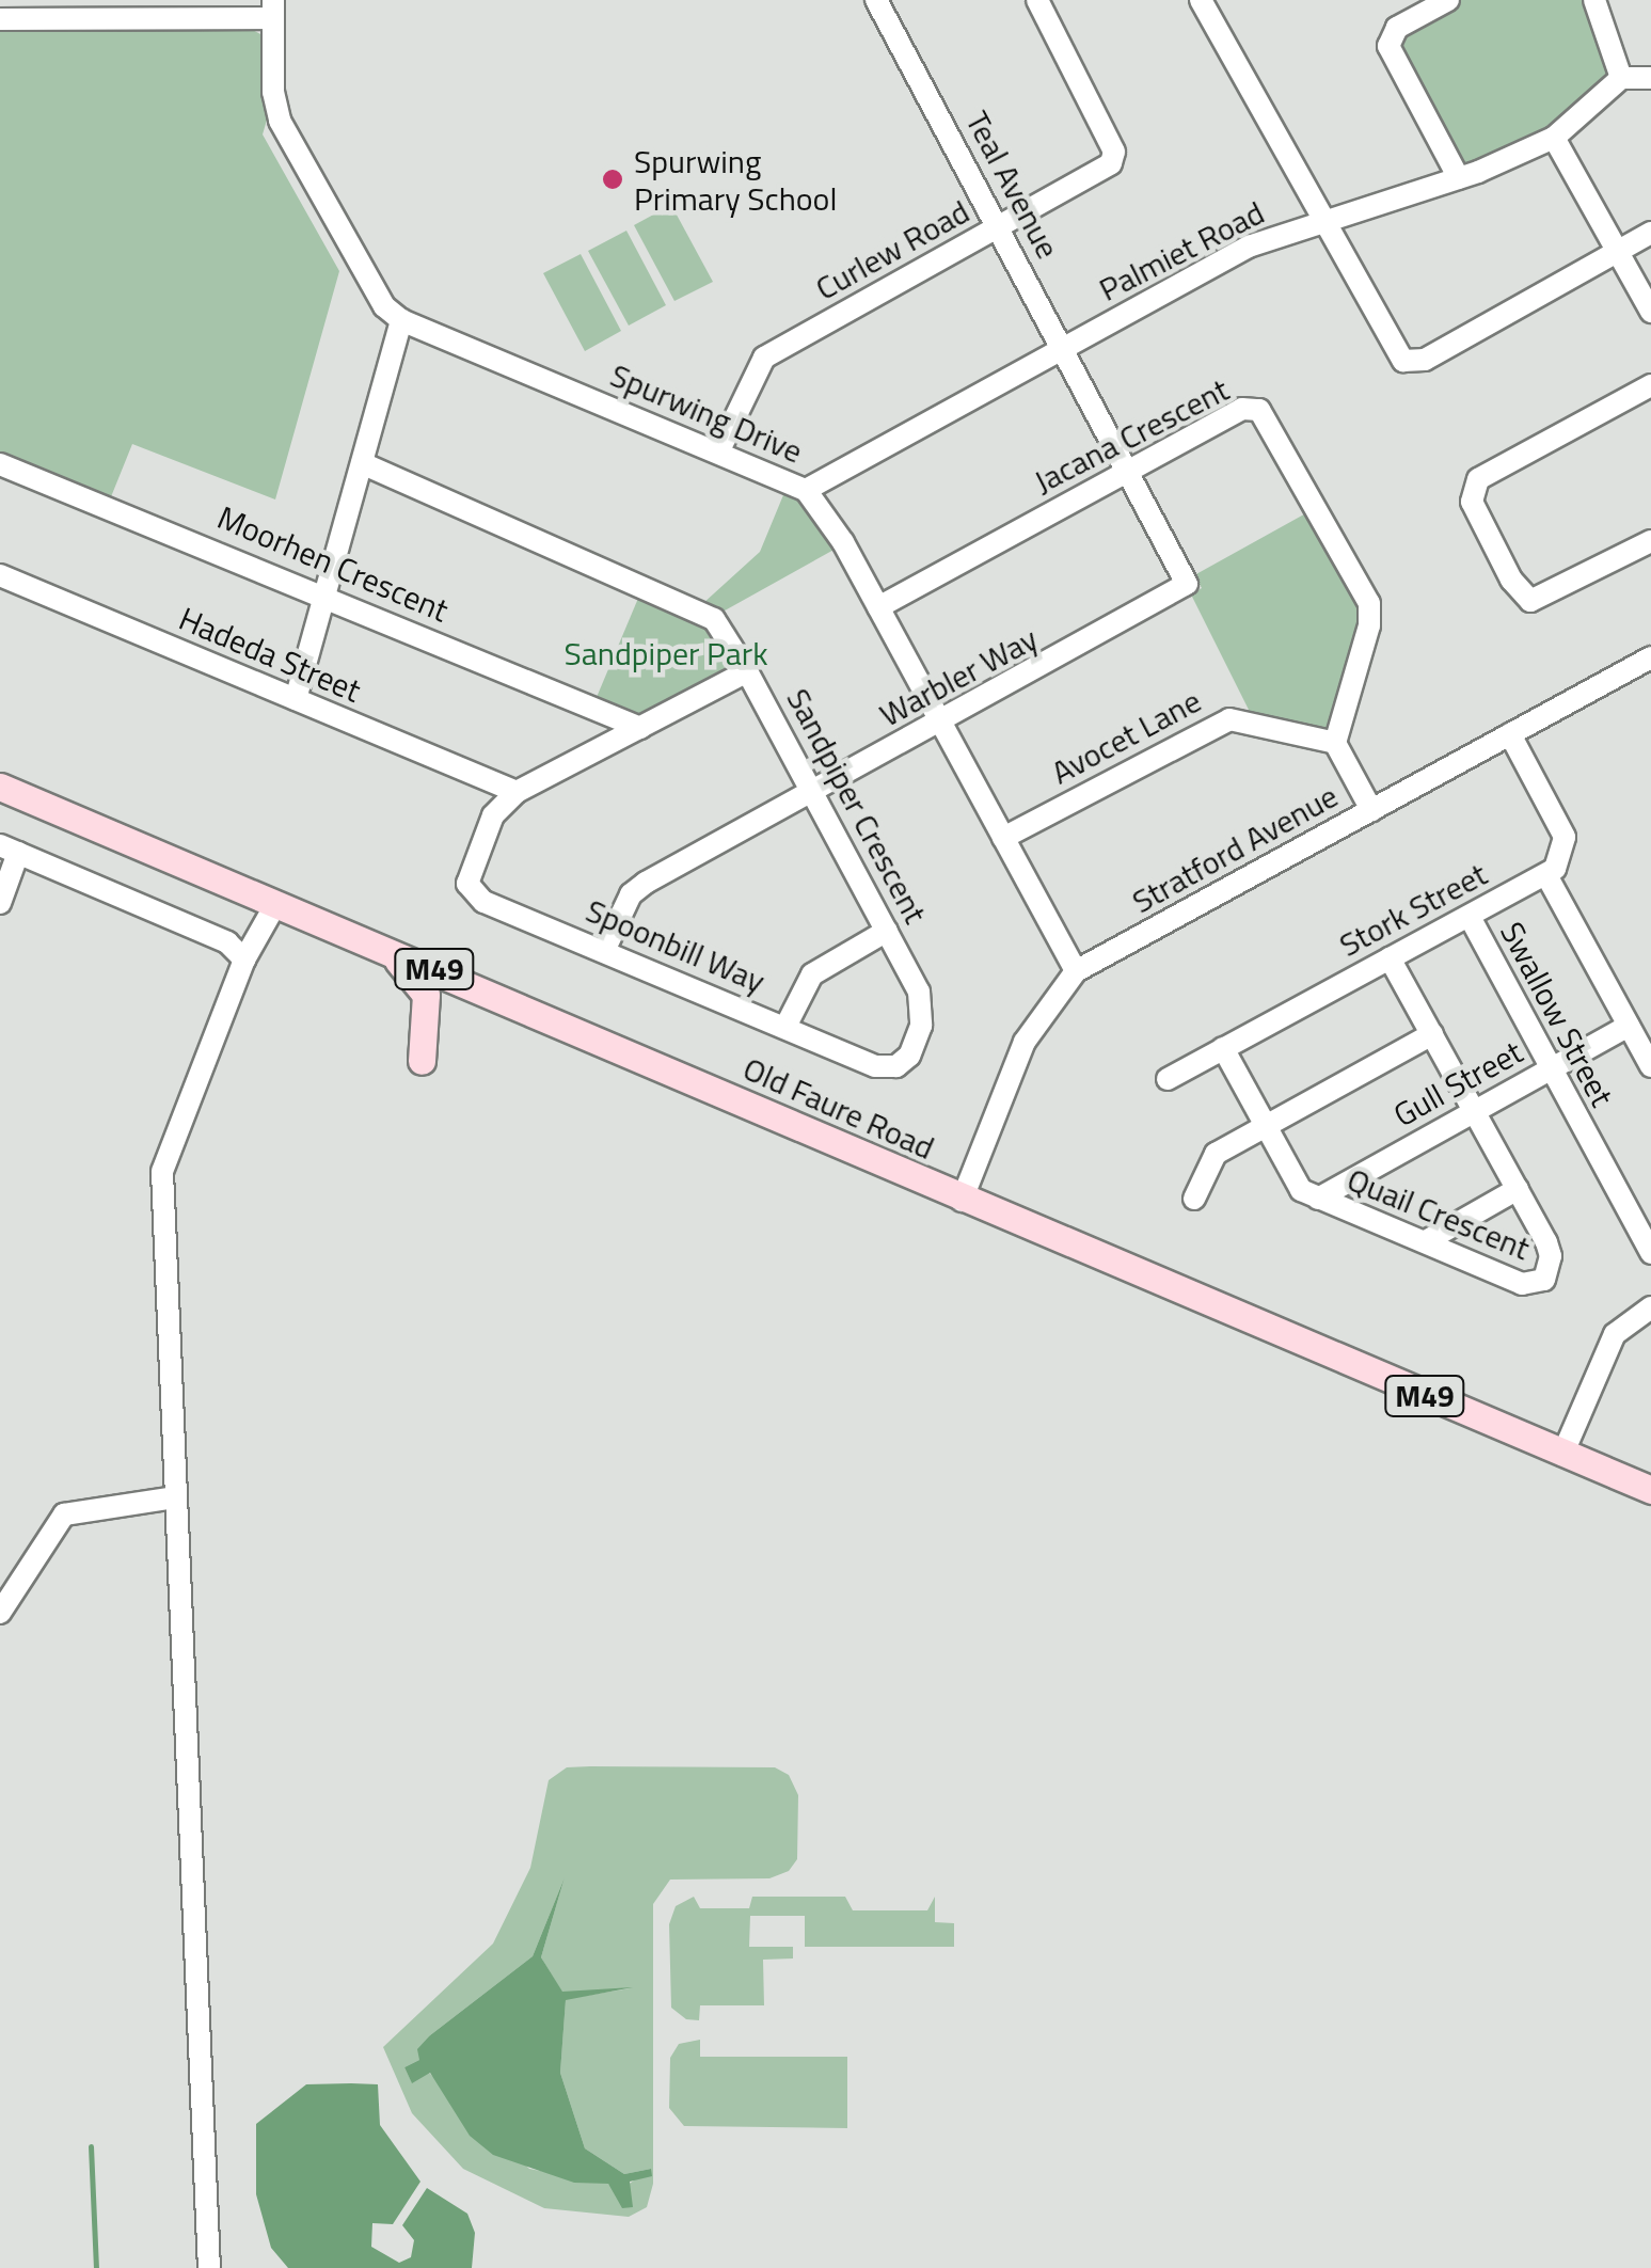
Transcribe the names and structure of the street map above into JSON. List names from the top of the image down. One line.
{"streets":{"main road":["M49","Old Faure Road"],"street":["Teal Avenue","Curlew Road","Palmiet Road","Spurwing Drive","Jacana Crescent","Moorhen Crescent","Hadeda Street","Warbler Way","Avocet Lane","Sandpiper Crescent","Stratford Avenue","Stork Street","Spoonbill Way","Swallow Street","Gull Street","Quail Crescent"]},"crossings":[["Teal Avenue","Curlew Road"],["Teal Avenue","Palmiet Road"],["Teal Avenue","Jacana Crescent"],["Teal Avenue","Warbler Way"],["Curlew Road","Spurwing Drive"],["Palmiet Road","Spurwing Drive"],["Spurwing Drive","Jacana Crescent"],["Spurwing Drive","Warbler Way"],["Spurwing Drive","Avocet Lane"],["Spurwing Drive","Stratford Avenue"],["Jacana Crescent","Avocet Lane"],["Hadeda Street","Spoonbill Way"],["Warbler Way","Sandpiper Crescent"],["Warbler Way","Spoonbill Way"],["Sandpiper Crescent","Spoonbill Way"],["Stratford Avenue","Old Faure Road"],["Stork Street","Swallow Street"],["Stork Street","Quail Crescent"],["Swallow Street","Gull Street"],["Gull Street","Quail Crescent"]],"parks":["Sandpiper Park"],"places":["Spurwing Primary School"]}
